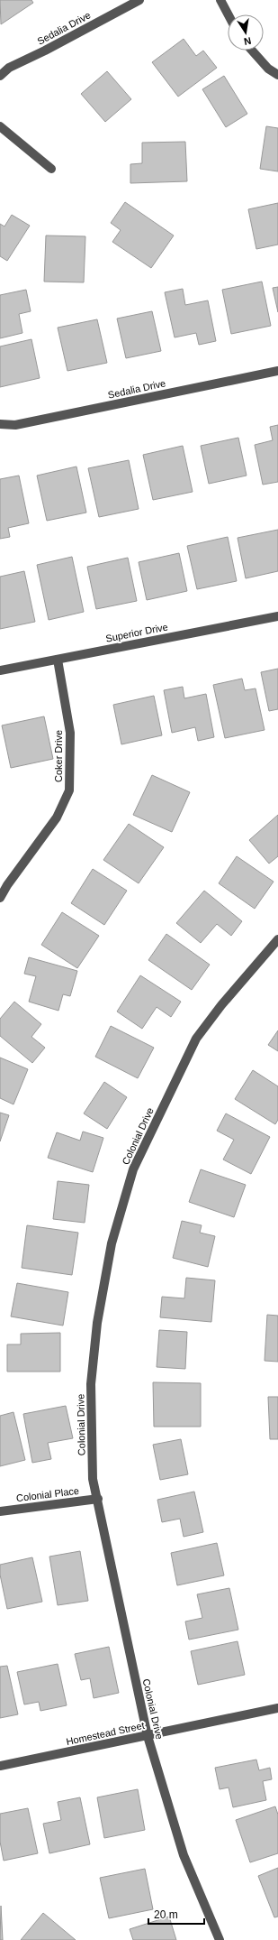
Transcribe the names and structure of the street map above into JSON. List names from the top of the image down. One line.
{"streets":{"street":["Sedalia Drive","Superior Drive","Coker Drive","Colonial Drive","Colonial Place","Homestead Street"]},"crossings":[["Superior Drive","Coker Drive"],["Colonial Drive","Colonial Place"],["Colonial Drive","Homestead Street"]],"scale_bar":"20 m","north":"bottom"}
